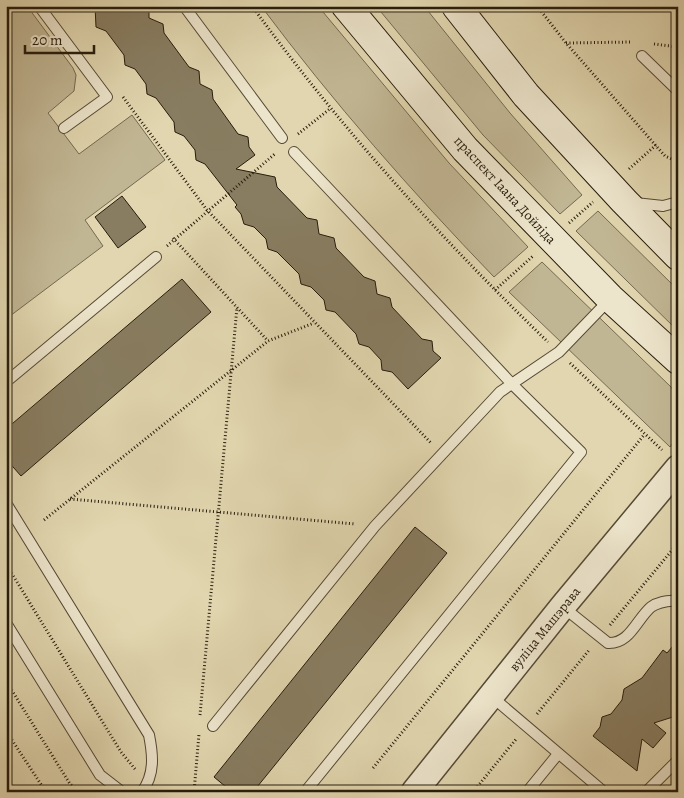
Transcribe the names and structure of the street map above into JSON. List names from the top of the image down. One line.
{"streets":{"main road":["праспект Іаана Дойліда"],"street":["вуліца Машэрава"]},"scale_bar":"20 m"}
